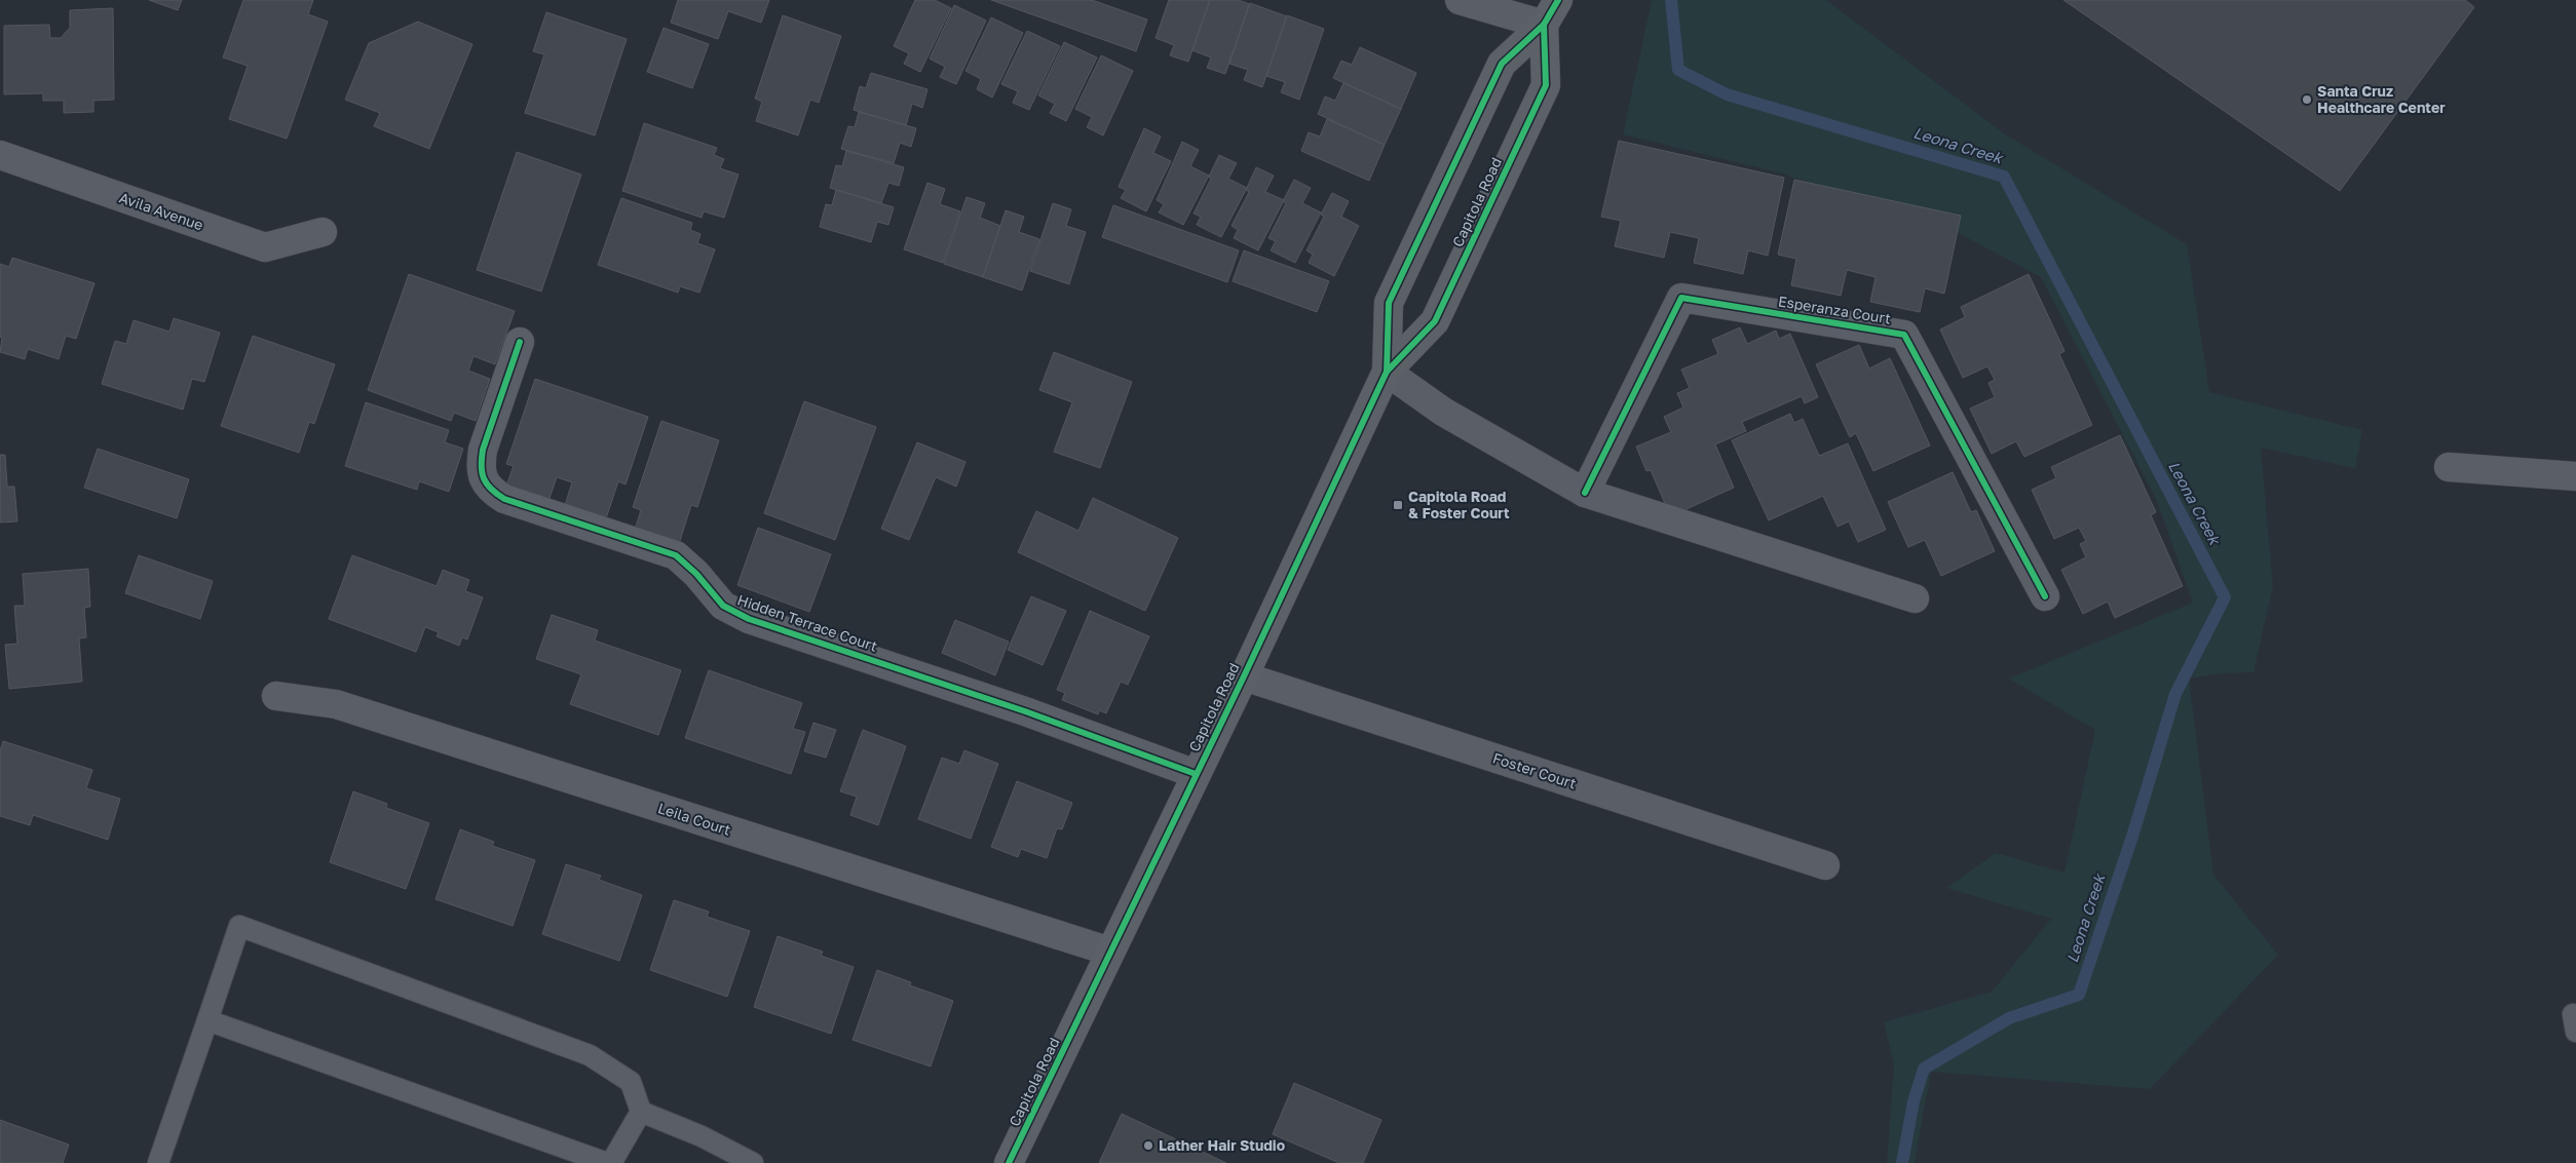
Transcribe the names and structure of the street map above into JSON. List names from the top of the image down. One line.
{"streets":{"main road":["Capitola Road"],"street":["Avila Avenue","Esperanza Court","Hidden Terrace Court","Foster Court","Leila Court"]},"crossings":[["Capitola Road","Hidden Terrace Court"],["Capitola Road","Foster Court"],["Capitola Road","Leila Court"]],"water":["Leona Creek"],"places":{"other":["Santa Cruz Healthcare Center","Lather Hair Studio"],"transit":["Capitola Road & Foster Court"]}}
